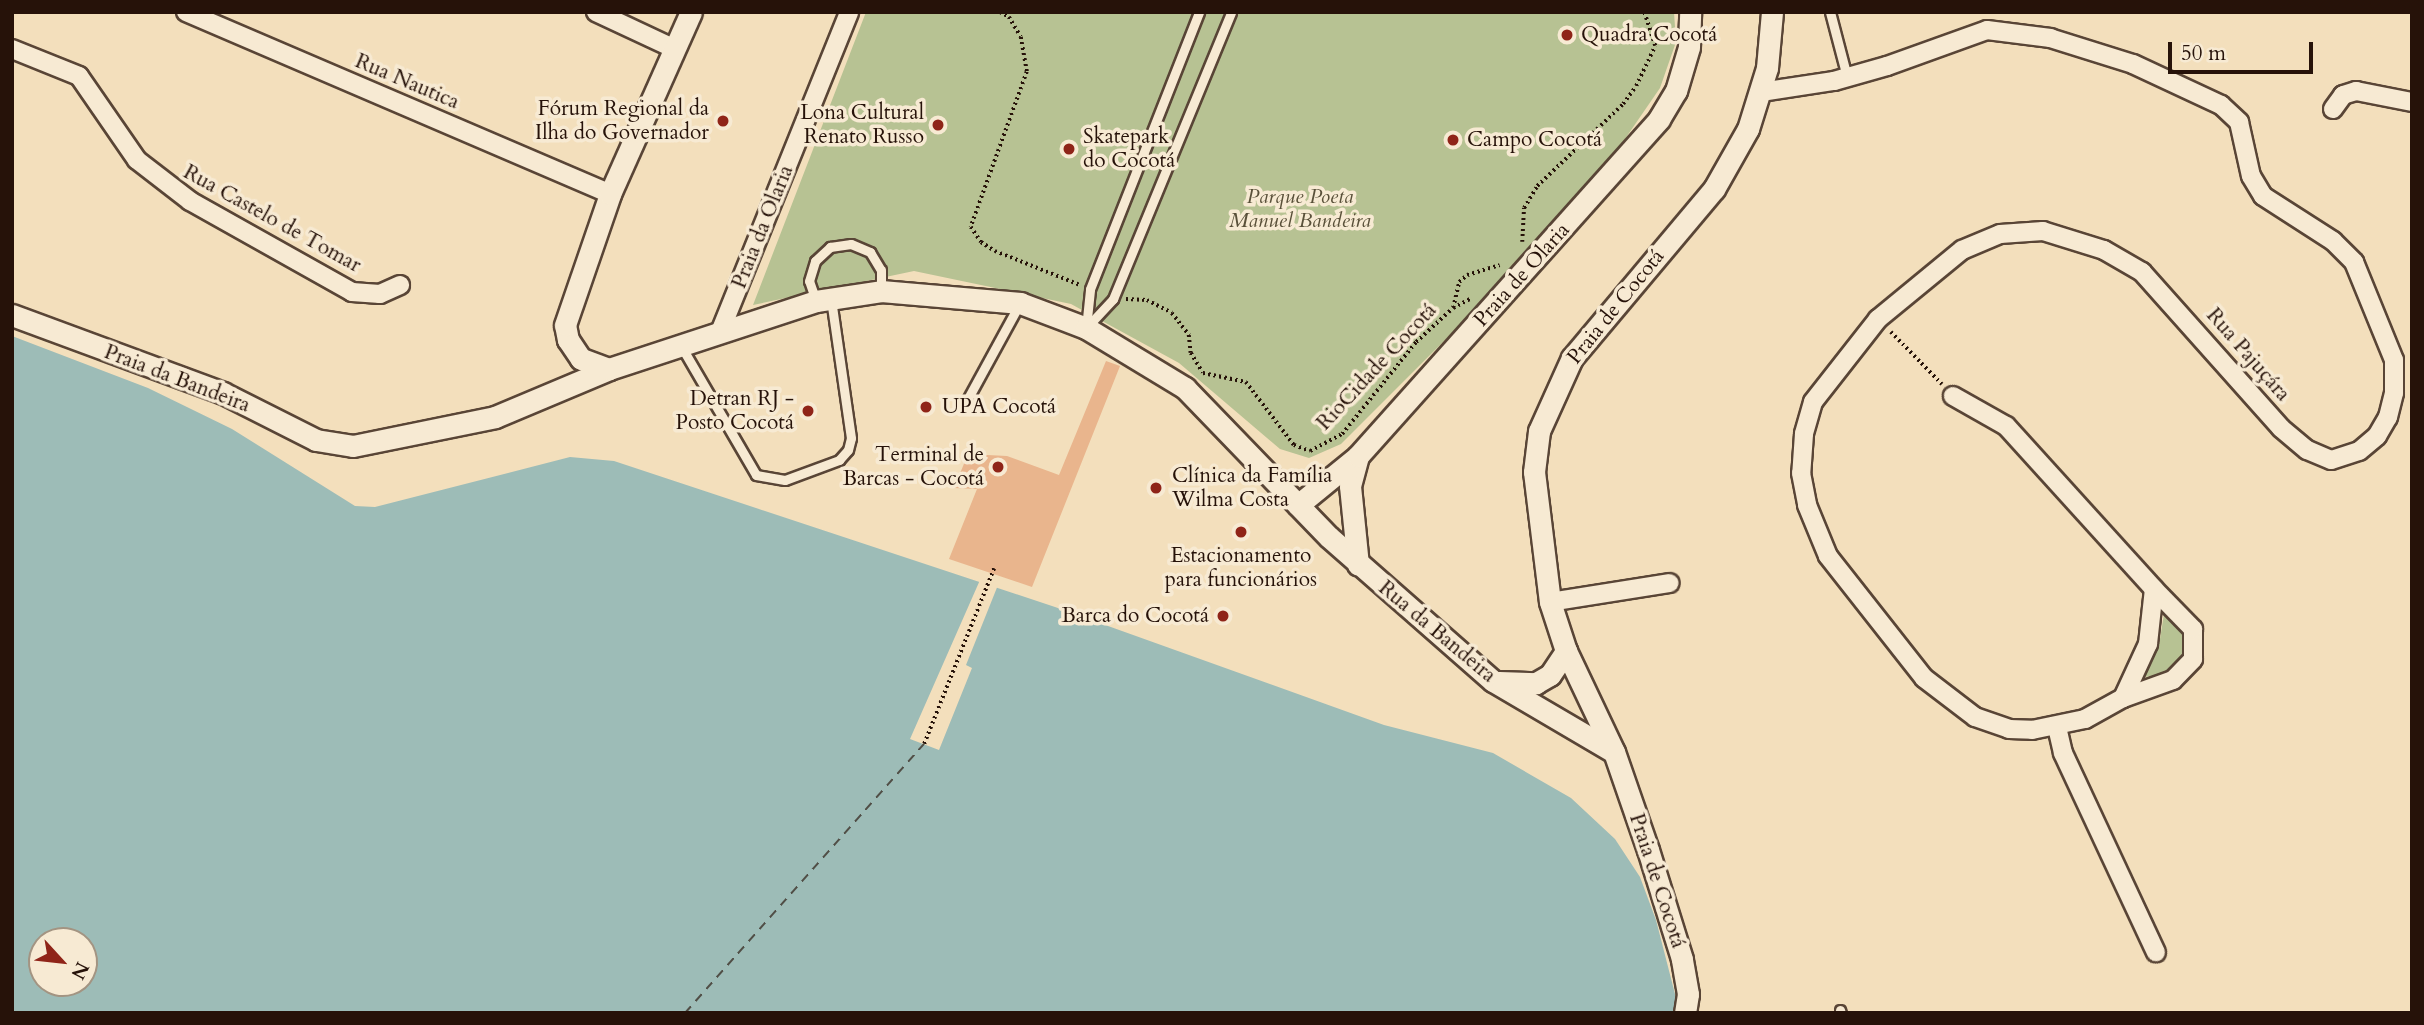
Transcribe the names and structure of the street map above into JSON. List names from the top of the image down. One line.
{"streets":{"street":["Rua Nautica","Rua Castelo de Tomar","Praia da Olaria","Praia de Olaria","Praia de Cocotá","Rua Pajuçára","Praia da Bandeira","Rua da Bandeira"],"path":["RioCidade Cocotá"]},"crossings":[["Praia de Olaria","Rua da Bandeira"],["Praia de Cocotá","Rua Pajuçára"],["Praia de Cocotá","Rua da Bandeira"]],"parks":["Parque Poeta Manuel Bandeira"],"places":["Quadra Cocotá","Fórum Regional da Ilha do Governador","Lona Cultural Renato Russo","Campo Cocotá","Skatepark do Cocotá","UPA Cocotá","Detran RJ - Posto Cocotá","Terminal de Barcas - Cocotá","Clínica da Família Wilma Costa","Estacionamento para funcionários","Barca do Cocotá"],"scale_bar":"50 m","north":"bottom right"}
